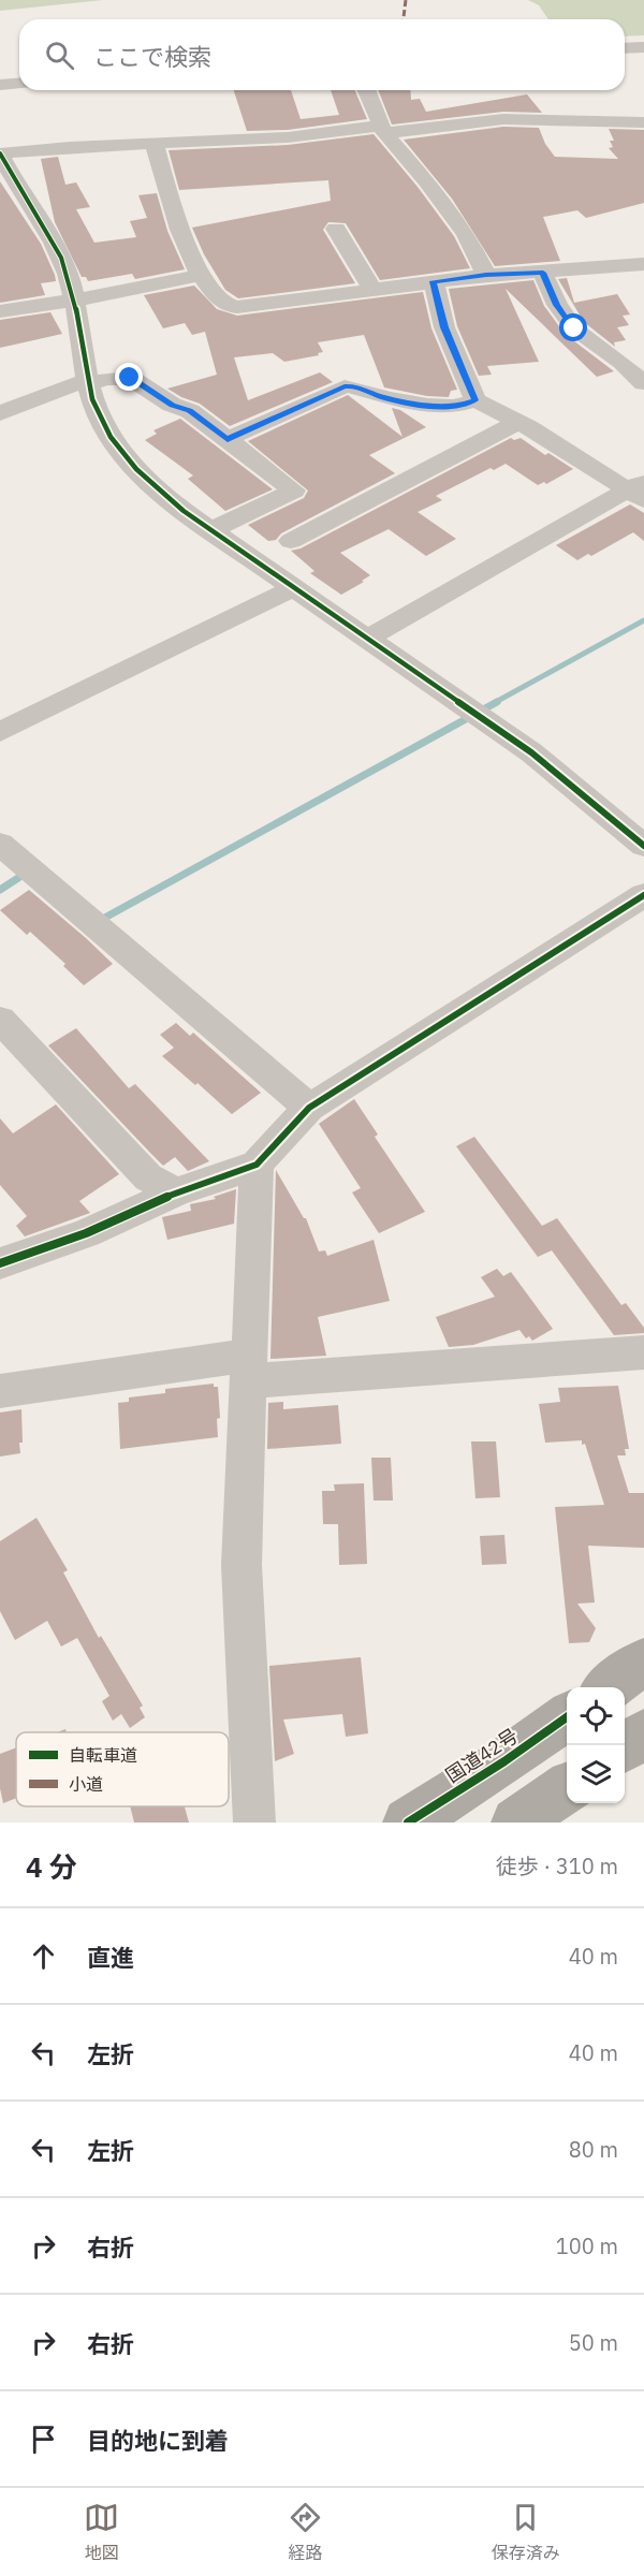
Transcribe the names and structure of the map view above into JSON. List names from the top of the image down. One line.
{"streets":{"highway":["国道42号"]},"legend":["自転車道","小道"],"page":{"search":"ここで検索","heading":["4 分","徒歩 · 310 m"],"list":[["直進","40 m"],["左折","40 m"],["左折","80 m"],["右折","100 m"],["右折","50 m"],"目的地に到着"],"nav":["地図","経路","保存済み"]}}
